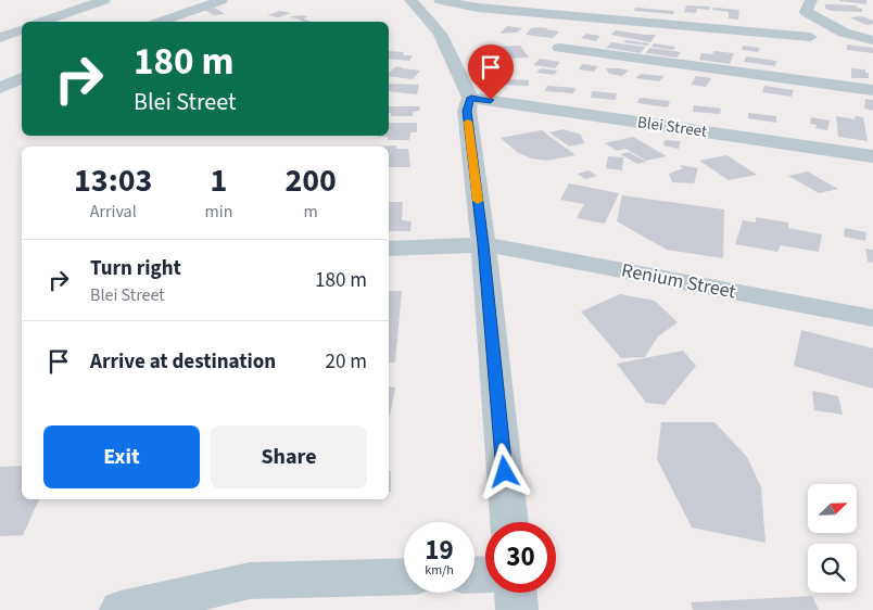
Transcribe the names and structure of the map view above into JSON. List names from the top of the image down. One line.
{"streets":{"street":["Blei Street","Renium Street"]},"north":"top right","page":{"turn":["180 m","Blei Street"],"eta":["13:03","Arrival","1","min","200","m"],"list":[{"name":"Turn right","note":"Blei Street","value":"180 m"},{"name":"Arrive at destination","value":"20 m"}],"buttons":["Exit","Share"],"speed":"19 km/h","limit":"30"}}
